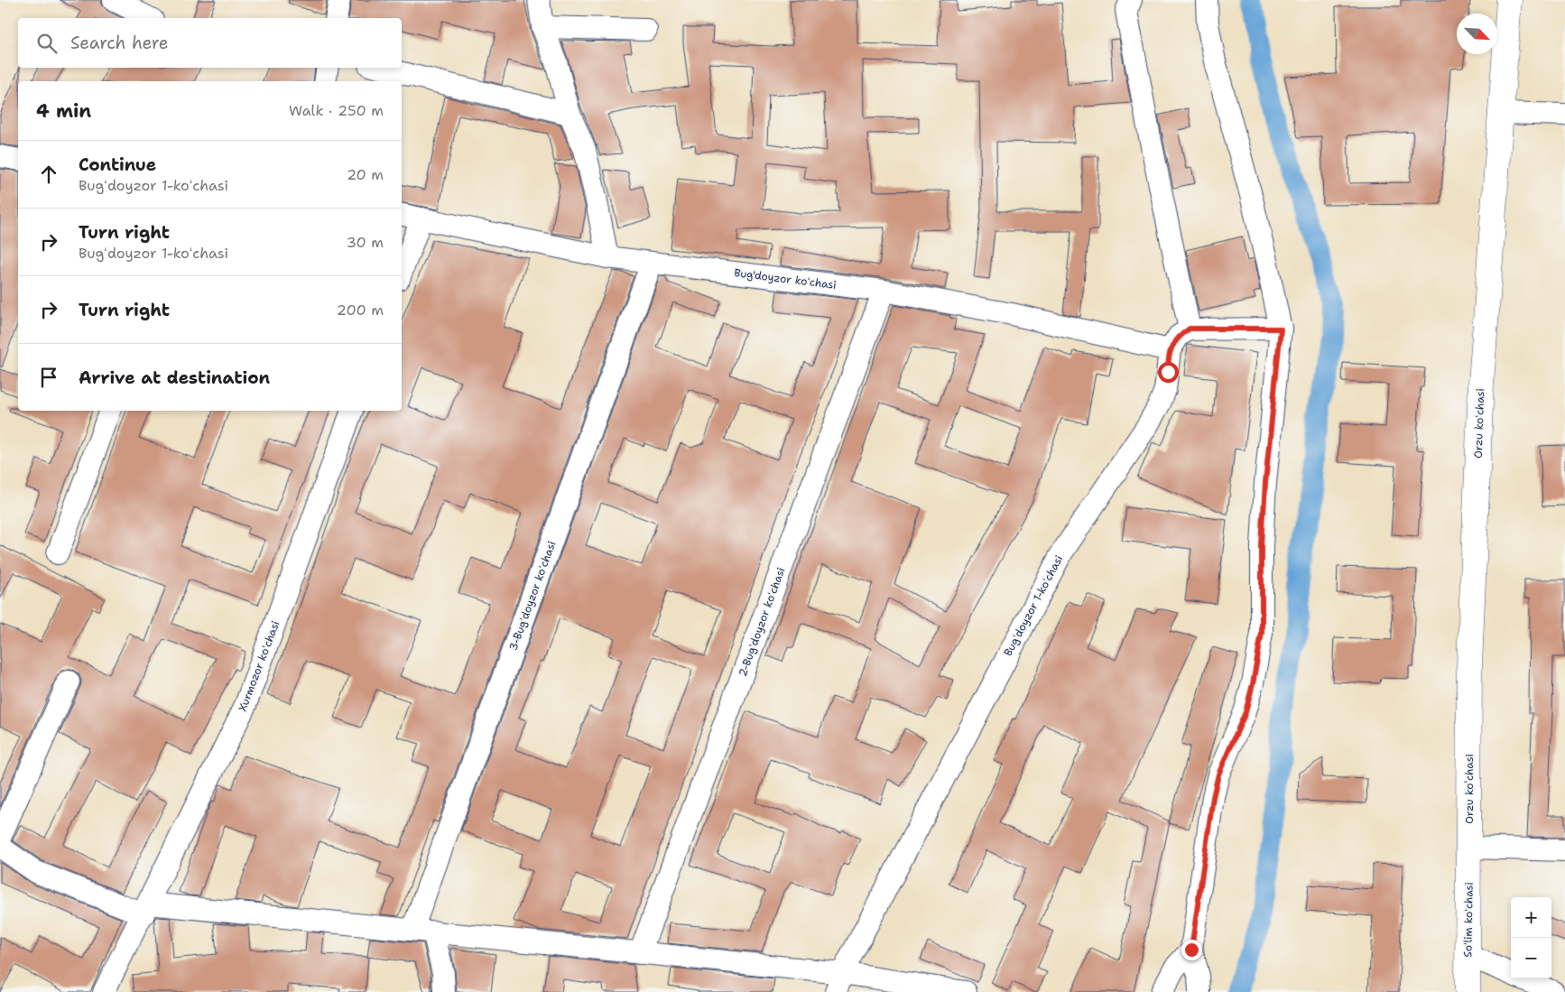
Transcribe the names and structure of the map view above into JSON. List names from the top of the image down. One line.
{"streets":{"street":["Bug'doyzor koʻchasi","Orzu koʻchasi","3-Bugʻdoyzor koʻchasi","Bugʻdoyzor 1-koʻchasi","2-Bugʻdoyzor koʻchasi","Xurmozor koʻchasi","Soʻlim koʻchasi"]},"crossings":[["Bug'doyzor koʻchasi","3-Bugʻdoyzor koʻchasi"],["Bug'doyzor koʻchasi","Bugʻdoyzor 1-koʻchasi"],["Bug'doyzor koʻchasi","2-Bugʻdoyzor koʻchasi"],["Orzu koʻchasi","Soʻlim koʻchasi"]],"north":"bottom right","page":{"search":"Search here","heading":["4 min","Walk · 250 m"],"list":[["Continue","Bugʻdoyzor 1-koʻchasi","20 m"],["Turn right","Bugʻdoyzor 1-koʻchasi","30 m"],["Turn right","200 m"],"Arrive at destination"],"map_buttons":["+","−"]}}
